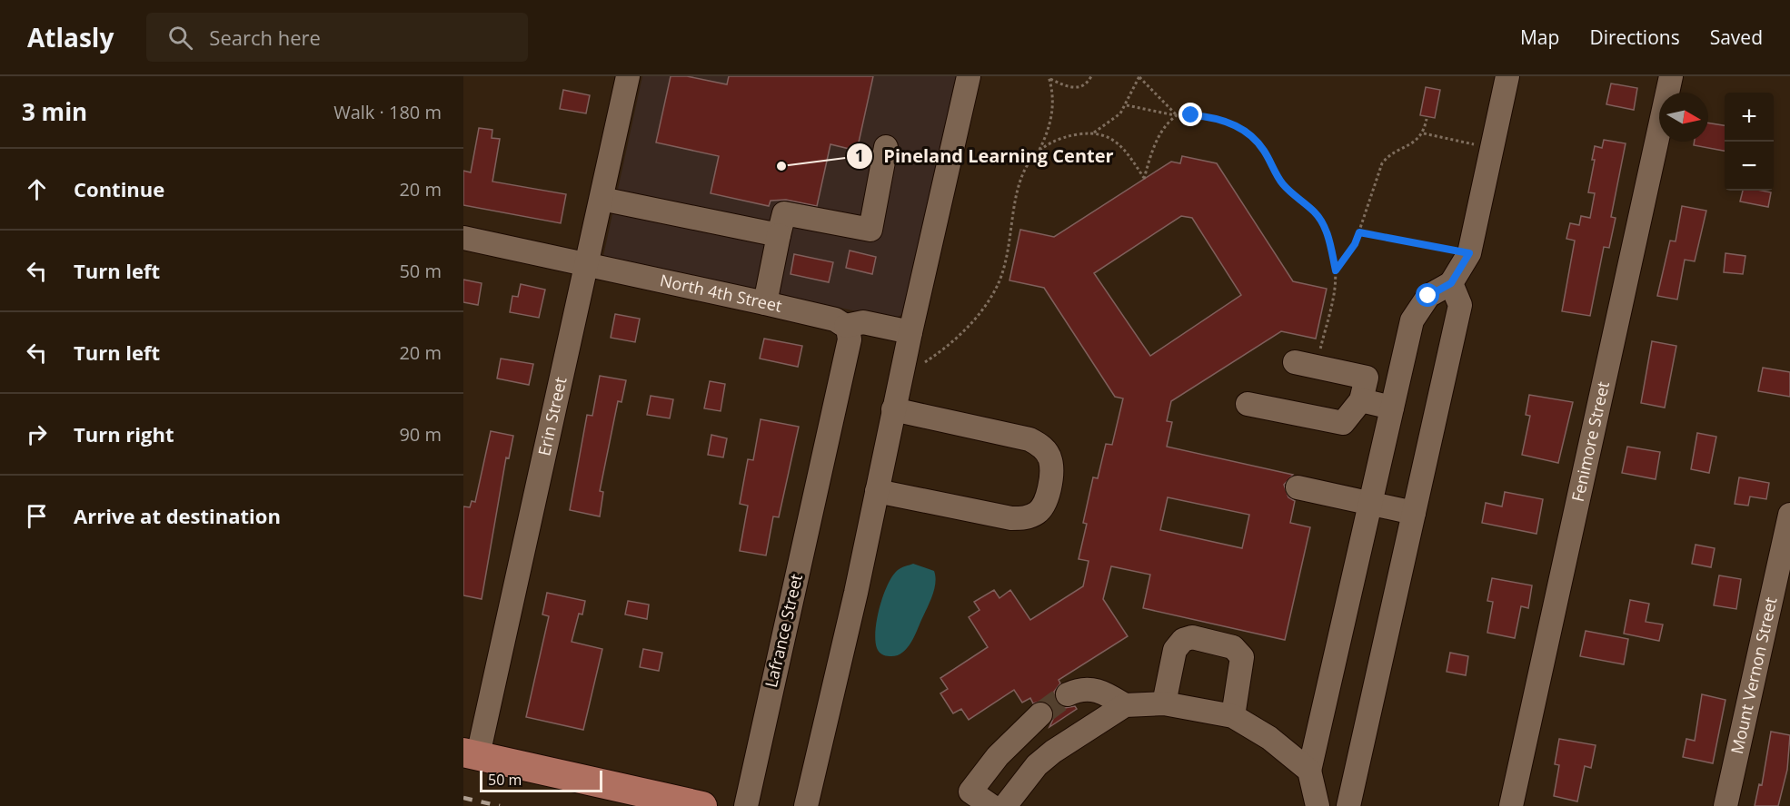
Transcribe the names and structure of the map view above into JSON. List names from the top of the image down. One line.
{"streets":{"street":["North 4th Street","Erin Street","Fenimore Street","Lafrance Street","Mount Vernon Street"]},"crossings":[["North 4th Street","Erin Street"],["North 4th Street","Lafrance Street"]],"places":["Pineland Learning Center"],"scale_bar":"50 m","north":"right","page":{"header":"Atlasly","search":"Search here","nav":["Map","Directions","Saved"],"heading":["3 min","Walk · 180 m"],"map_buttons":["+","−"],"list":[["Continue","20 m"],["Turn left","50 m"],["Turn left","20 m"],["Turn right","90 m"],"Arrive at destination"],"scale":"50 m"}}
